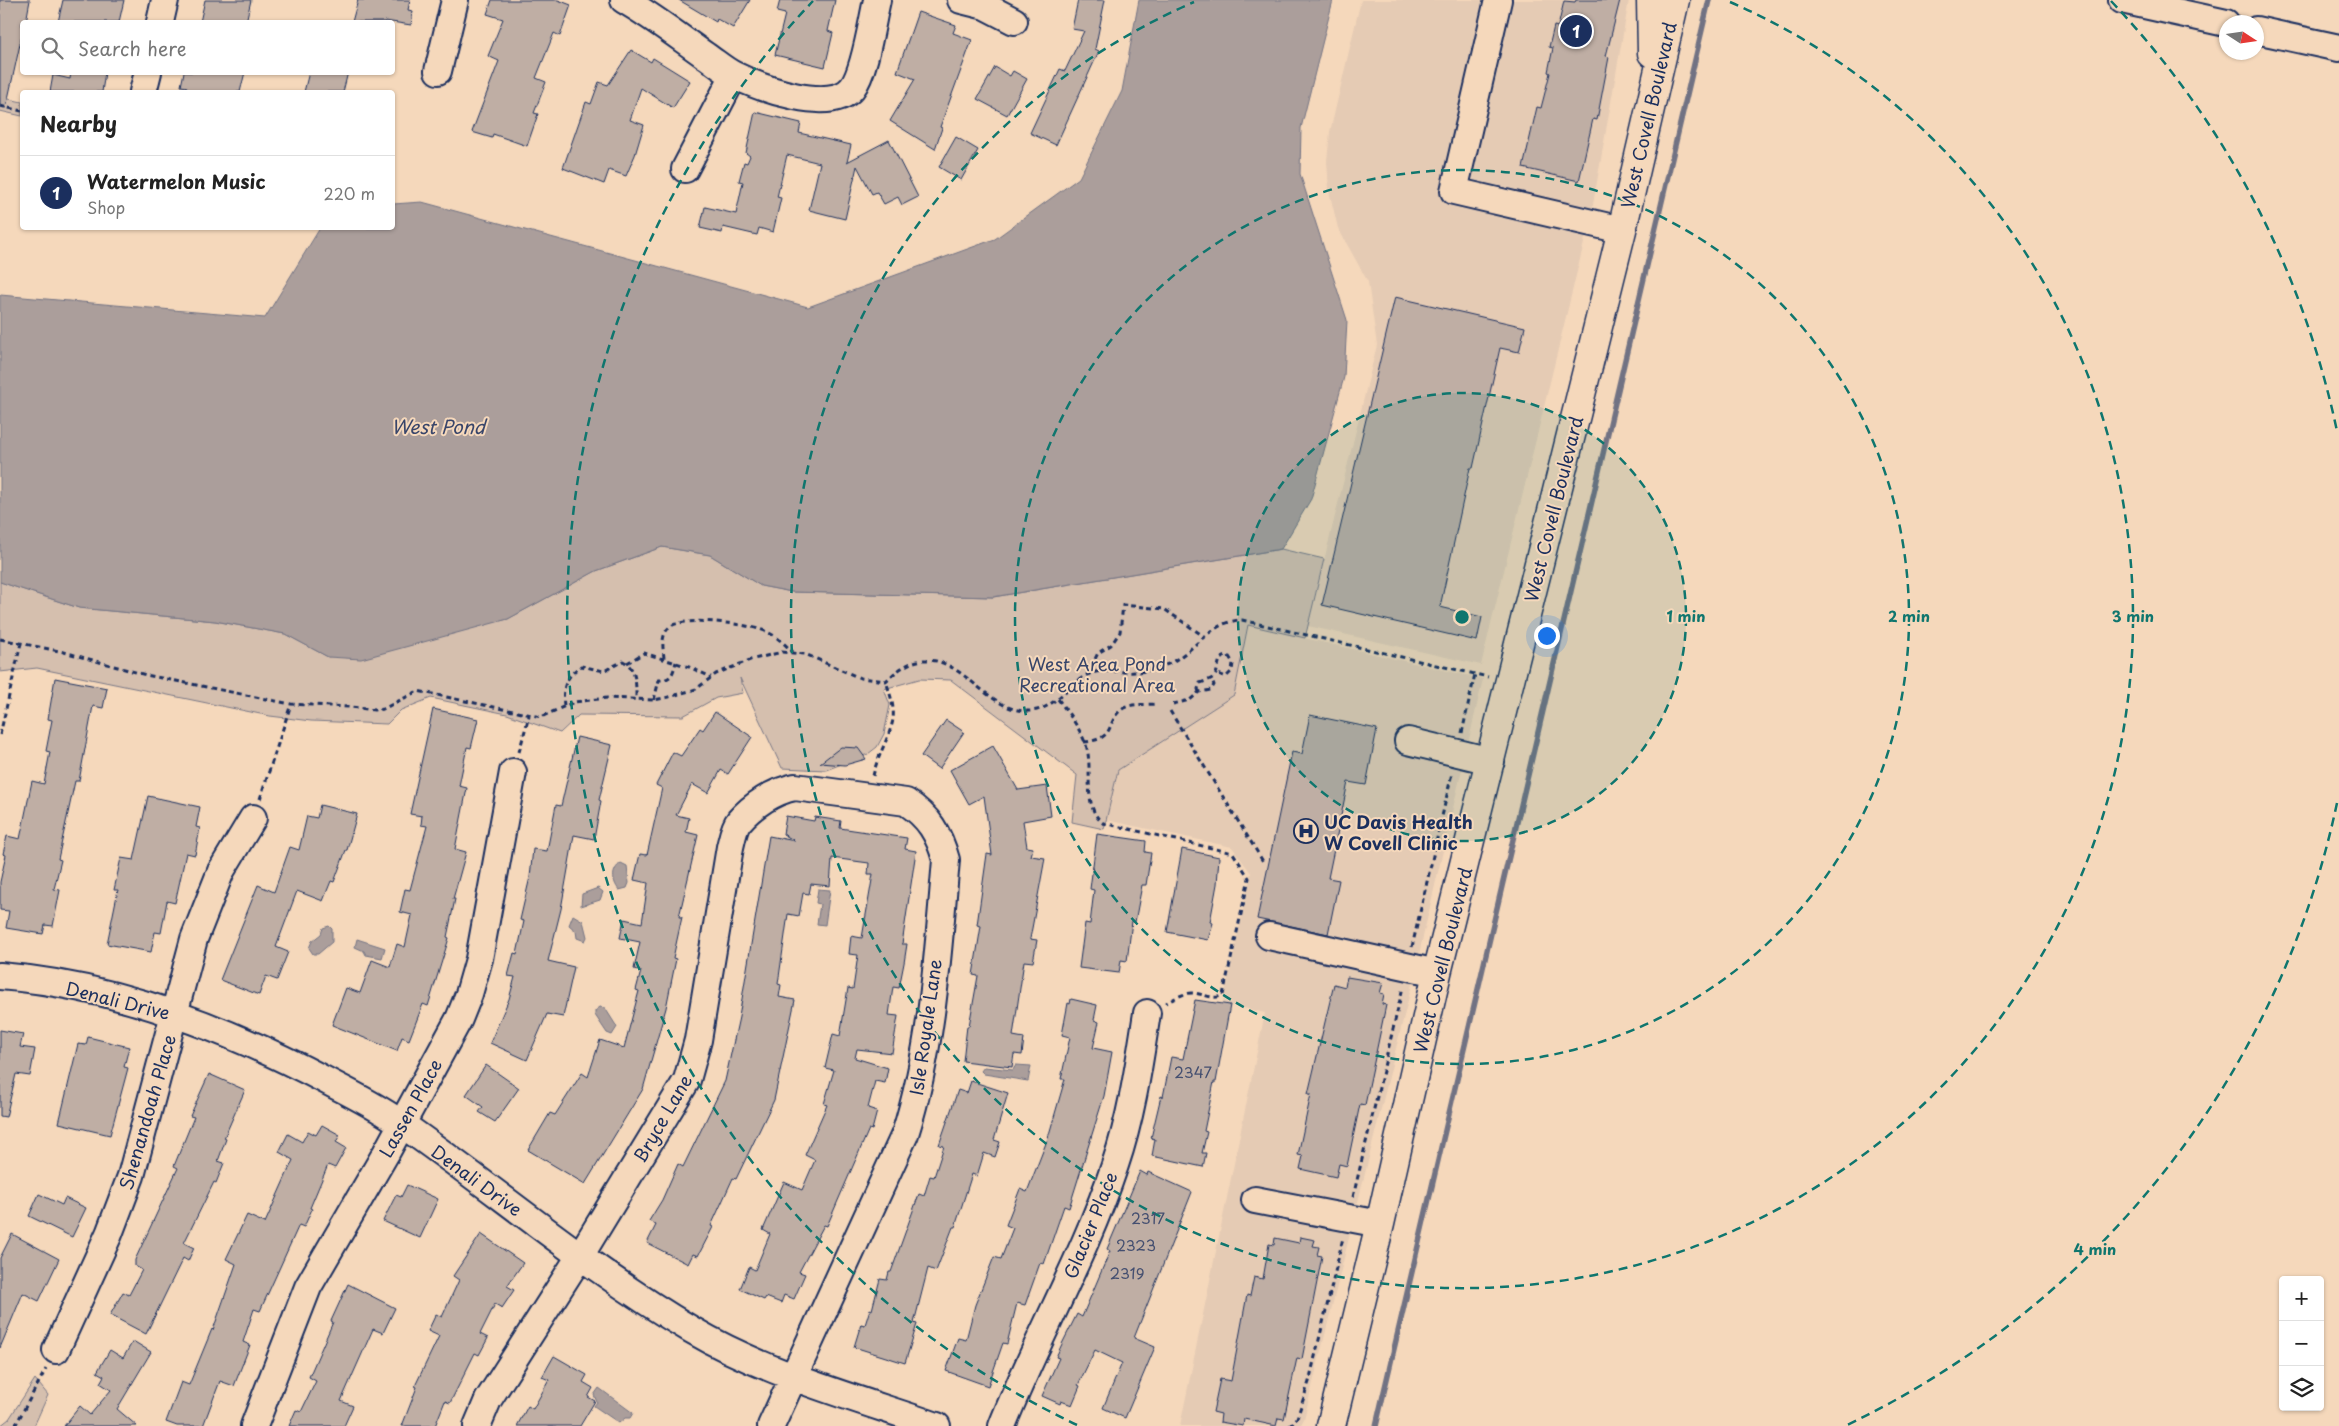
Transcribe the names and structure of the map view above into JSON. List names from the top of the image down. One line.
{"streets":{"main road":["West Covell Boulevard"],"street":["Denali Drive","Isle Royale Lane","Lassen Place","Shenandoah Place","Bryce Lane","Glacier Place"]},"crossings":[["Denali Drive","Isle Royale Lane"],["Denali Drive","Lassen Place"],["Denali Drive","Shenandoah Place"],["Denali Drive","Bryce Lane"],["Isle Royale Lane","Bryce Lane"]],"water":["West Pond"],"parks":["West Area Pond Recreational Area"],"places":{"hospital":["UC Davis Health W Covell Clinic"]},"house_numbers":["2347","2317","2323","2319"],"north":"right","page":{"pins":"1","search":"Search here","heading":"Nearby","list":[{"mark":"1","name":"Watermelon Music","note":"Shop","value":"220 m"}],"map_buttons":["+","−"]},"rings":["1 min","2 min","3 min","4 min"]}
